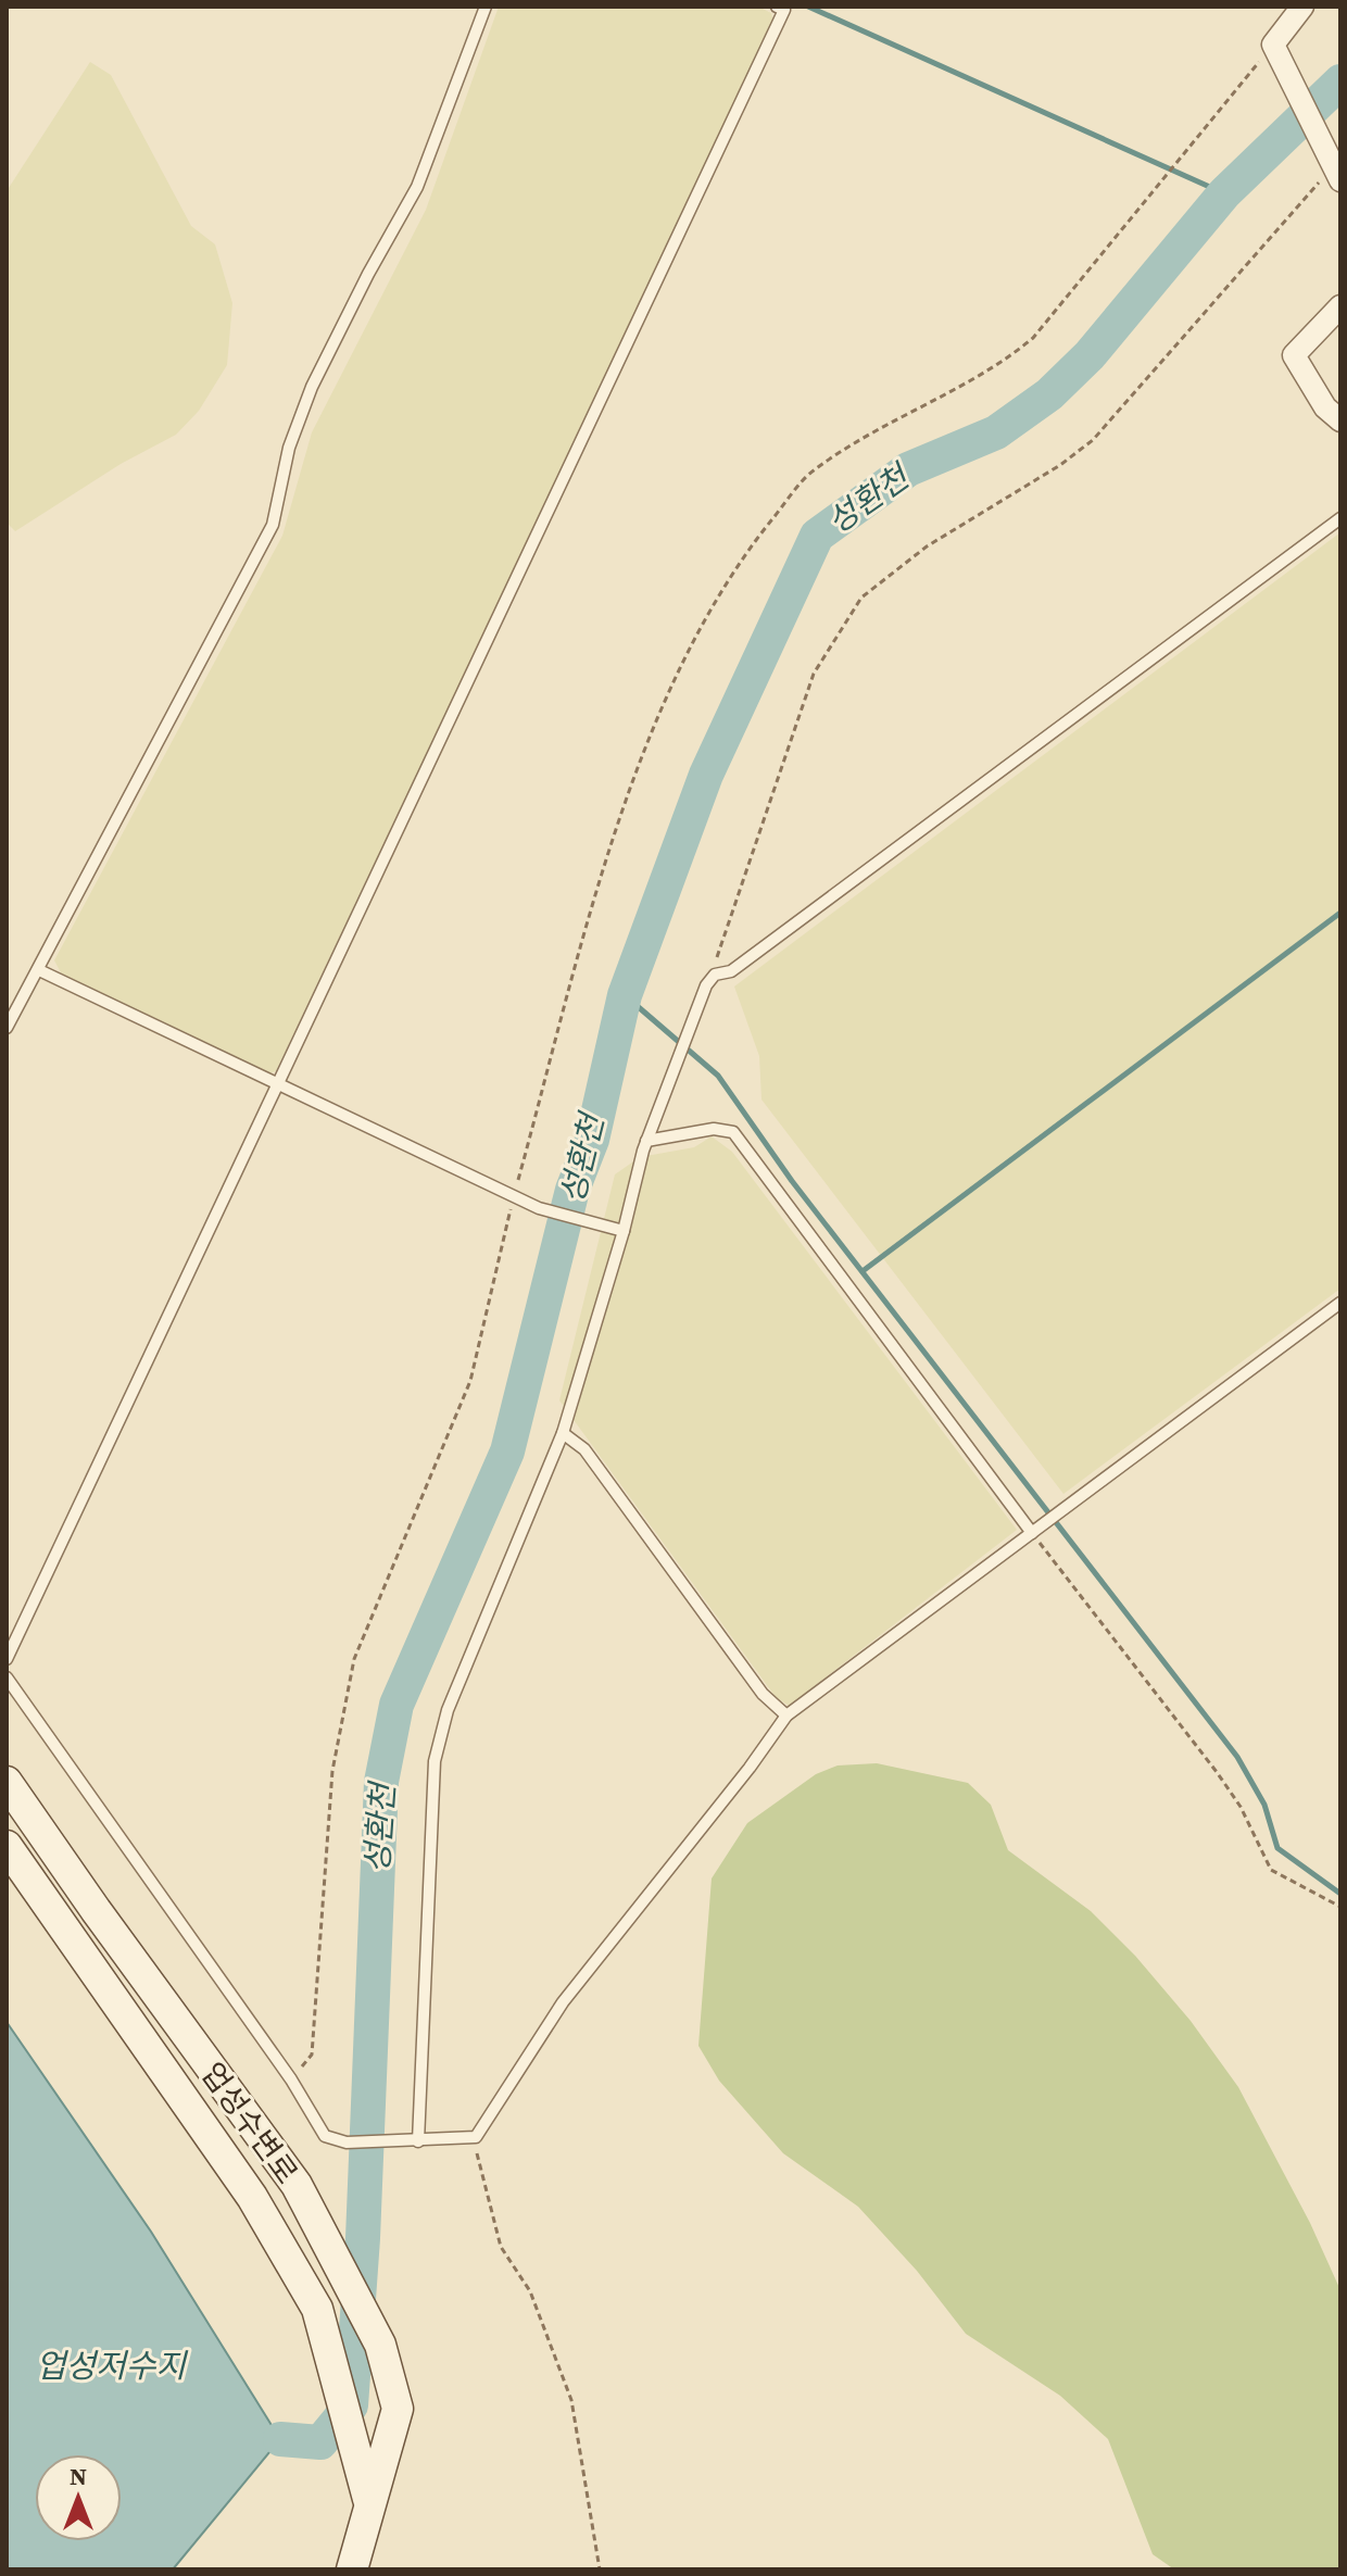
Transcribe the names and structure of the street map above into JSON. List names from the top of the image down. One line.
{"streets":{"main road":["업성수변로"]},"water":["성환천","업성저수지"],"north":"top"}
